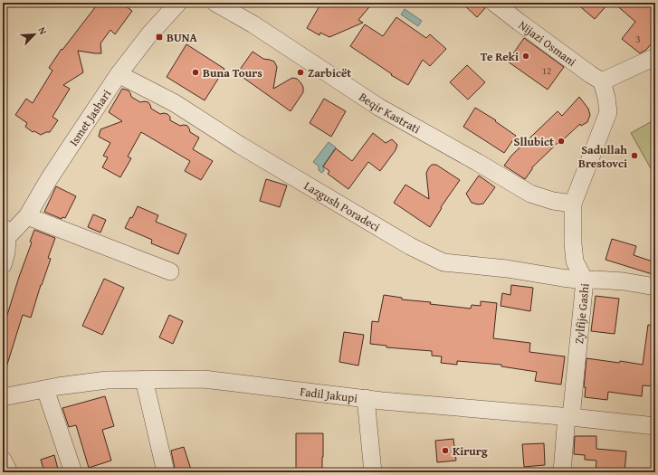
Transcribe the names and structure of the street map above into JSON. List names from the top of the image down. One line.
{"streets":{"street":["Nijazi Osmani","Beqir Kastrati","Ismet Jashari","Lazgush Poradeci","Zylfije Gashi","Fadil Jakupi"]},"crossings":[["Ismet Jashari","Lazgush Poradeci"],["Lazgush Poradeci","Zylfije Gashi"],["Zylfije Gashi","Fadil Jakupi"]],"places":{"transit":["BUNA"],"other":["Te Reki","Buna Tours","Zarbicët","Sllubict","Sadullah Brestovci","Kirurg"]},"house_numbers":["3","12"],"north":"top right"}
